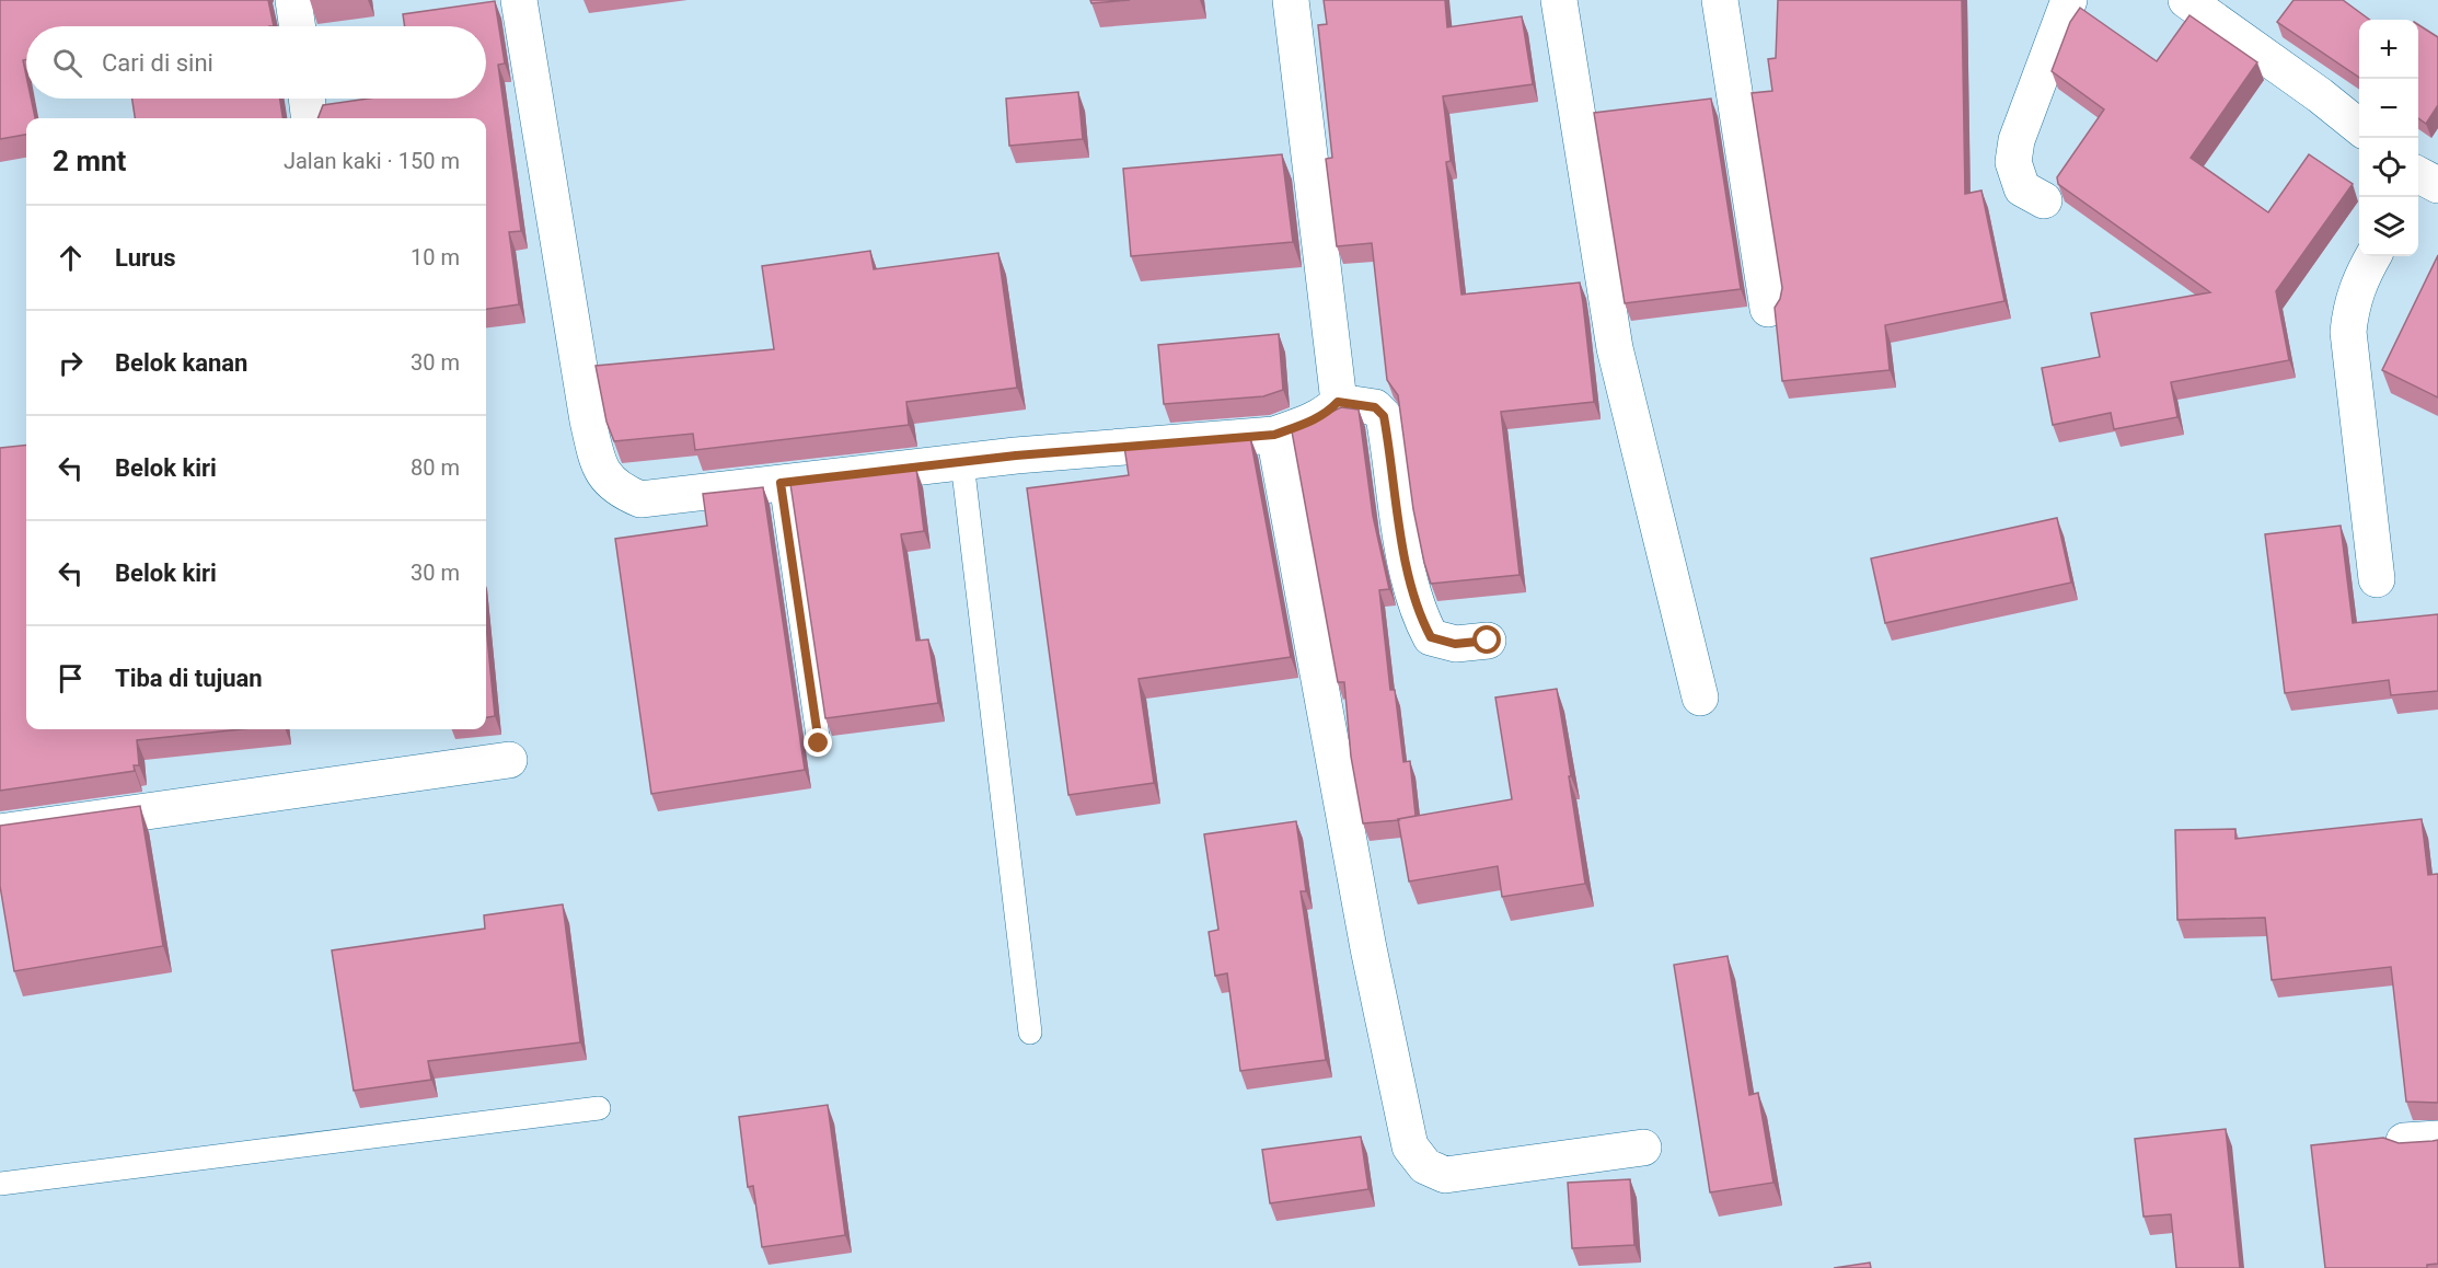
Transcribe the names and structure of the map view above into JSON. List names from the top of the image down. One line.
{"page":{"map_buttons":["+","−"],"search":"Cari di sini","heading":["2 mnt","Jalan kaki · 150 m"],"list":[["Lurus","10 m"],["Belok kanan","30 m"],["Belok kiri","80 m"],["Belok kiri","30 m"],"Tiba di tujuan"]}}
